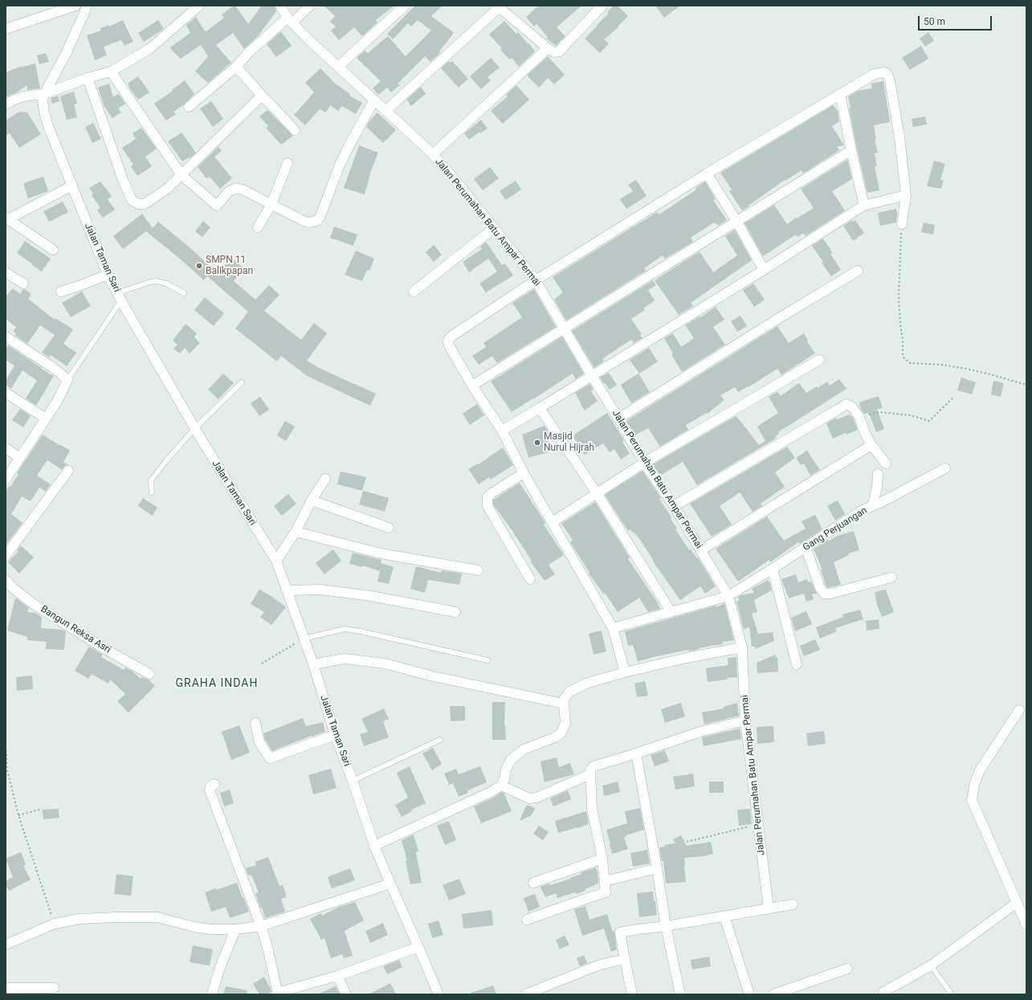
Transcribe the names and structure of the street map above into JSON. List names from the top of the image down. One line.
{"streets":{"street":["Jalan Perumahan Batu Ampar Permai","Jalan Taman Sari","Gang Perjuangan","Bangun Reksa Asri"]},"crossings":[["Jalan Perumahan Batu Ampar Permai","Gang Perjuangan"]],"districts":["GRAHA INDAH"],"places":["SMPN 11 Balikpapan","Masjid Nurul Hijrah"],"scale_bar":"50 m"}
